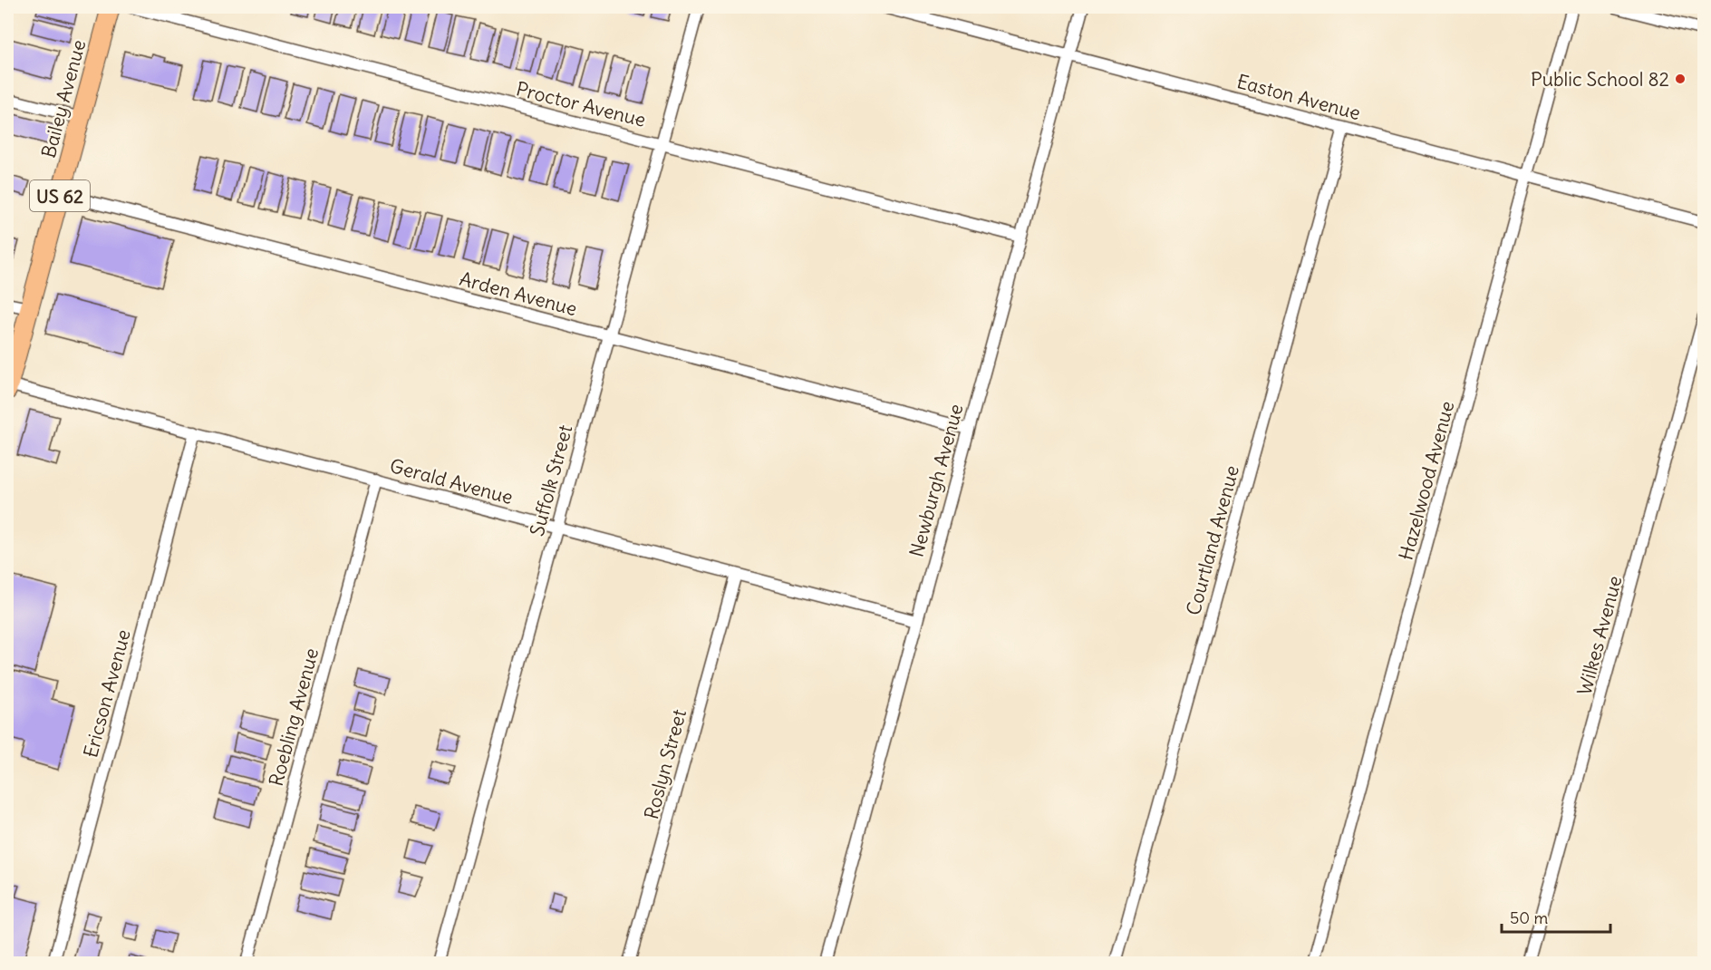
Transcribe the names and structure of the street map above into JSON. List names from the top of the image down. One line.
{"streets":{"main road":["Bailey Avenue","US 62"],"street":["Easton Avenue","Proctor Avenue","Arden Avenue","Suffolk Street","Newburgh Avenue","Hazelwood Avenue","Gerald Avenue","Courtland Avenue","Wilkes Avenue","Ericson Avenue","Roebling Avenue","Roslyn Street"]},"crossings":[["Easton Avenue","Newburgh Avenue"],["Easton Avenue","Hazelwood Avenue"],["Easton Avenue","Courtland Avenue"],["Bailey Avenue","Arden Avenue"],["Bailey Avenue","Gerald Avenue"],["Proctor Avenue","Suffolk Street"],["Proctor Avenue","Newburgh Avenue"],["Arden Avenue","Suffolk Street"],["Arden Avenue","Newburgh Avenue"],["Suffolk Street","Gerald Avenue"],["Newburgh Avenue","Gerald Avenue"],["Gerald Avenue","Ericson Avenue"],["Gerald Avenue","Roebling Avenue"],["Gerald Avenue","Roslyn Street"]],"places":["Public School 82"],"scale_bar":"50 m"}
